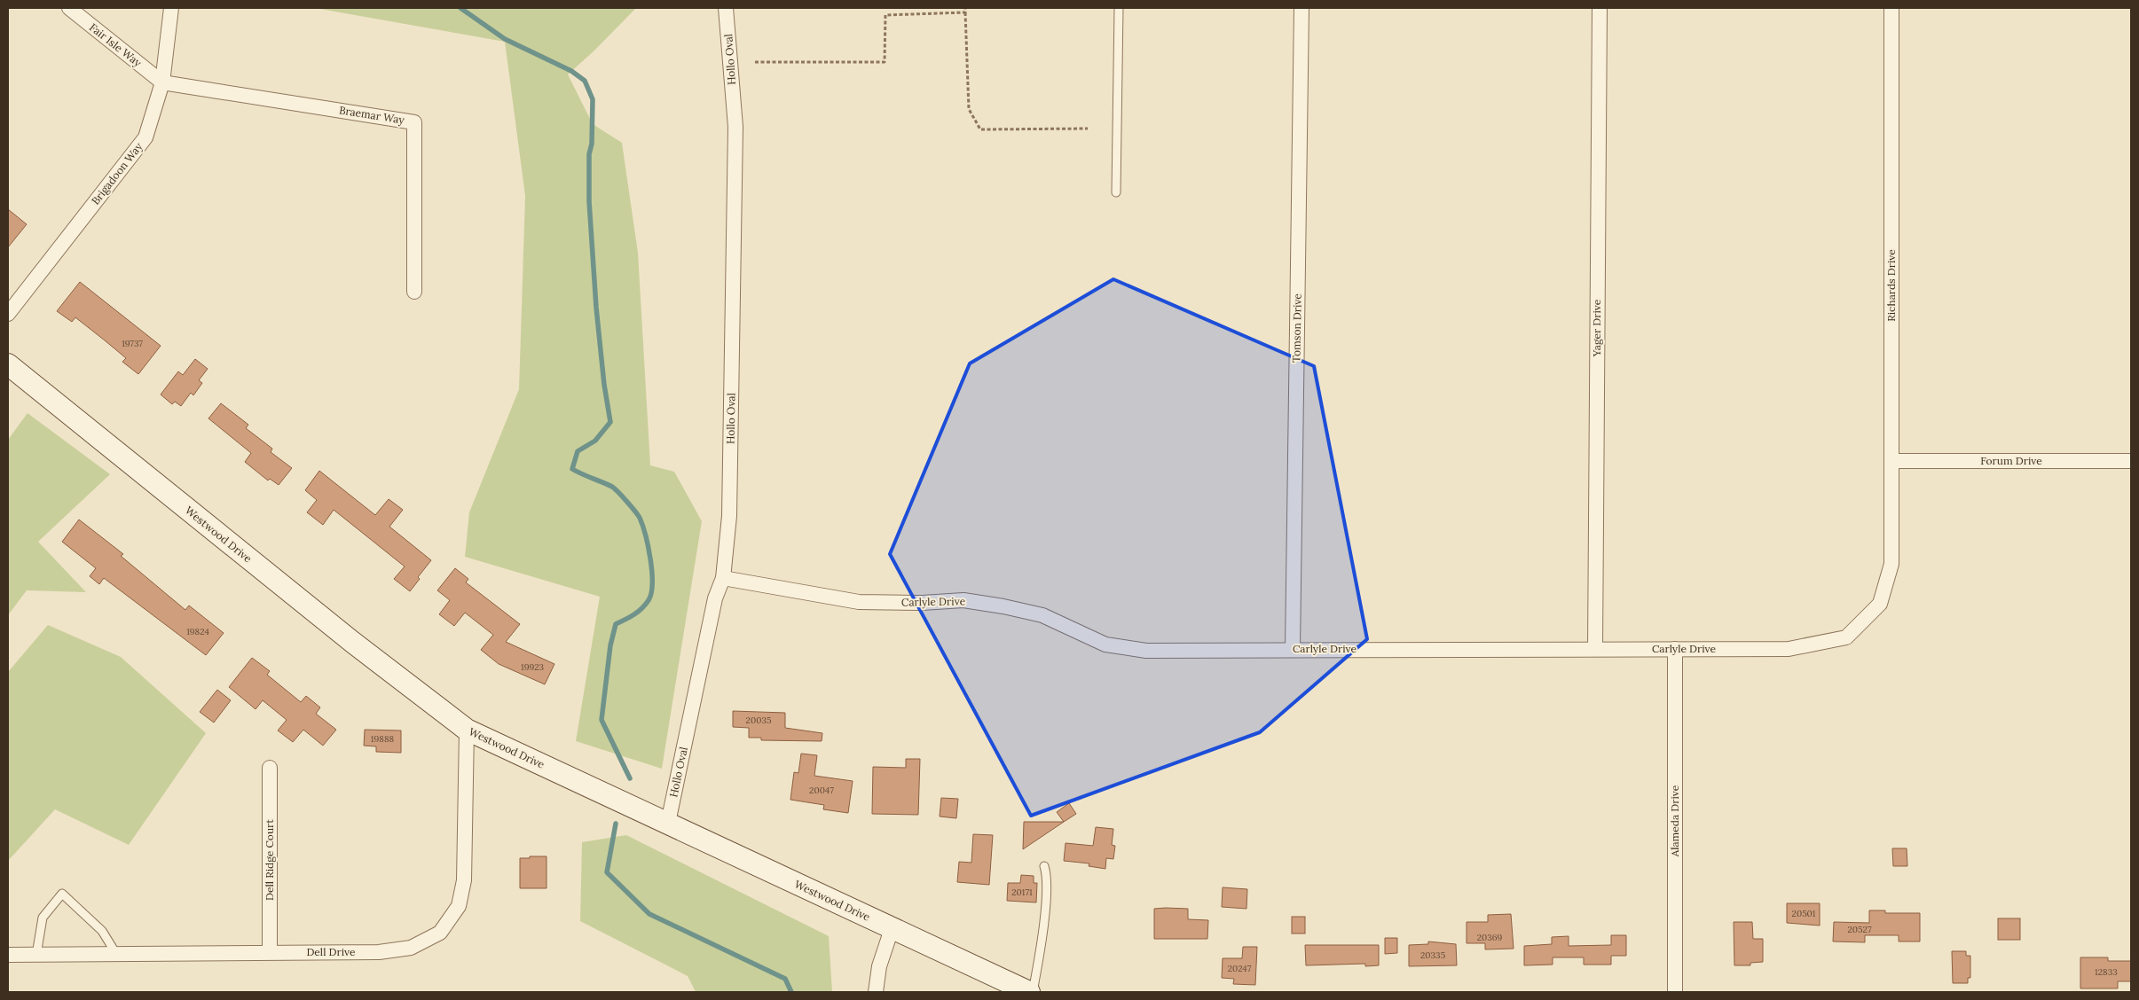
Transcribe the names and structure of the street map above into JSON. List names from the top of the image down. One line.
{"streets":{"street":["Fair Isle Way","Hollo Oval","Braemar Way","Brigadoon Way","Richards Drive","Tomson Drive","Yager Drive","Forum Drive","Westwood Drive","Carlyle Drive","Alameda Drive","Dell Ridge Court","Dell Drive"]},"crossings":[["Fair Isle Way","Braemar Way"],["Fair Isle Way","Brigadoon Way"],["Hollo Oval","Westwood Drive"],["Hollo Oval","Carlyle Drive"],["Braemar Way","Brigadoon Way"],["Richards Drive","Forum Drive"],["Richards Drive","Carlyle Drive"],["Tomson Drive","Carlyle Drive"],["Yager Drive","Carlyle Drive"],["Westwood Drive","Dell Drive"],["Carlyle Drive","Alameda Drive"],["Dell Ridge Court","Dell Drive"]],"house_numbers":["19737","19824","19923","20035","19888","20047","20171","20501","20527","20369","20335","20247","12833"]}
